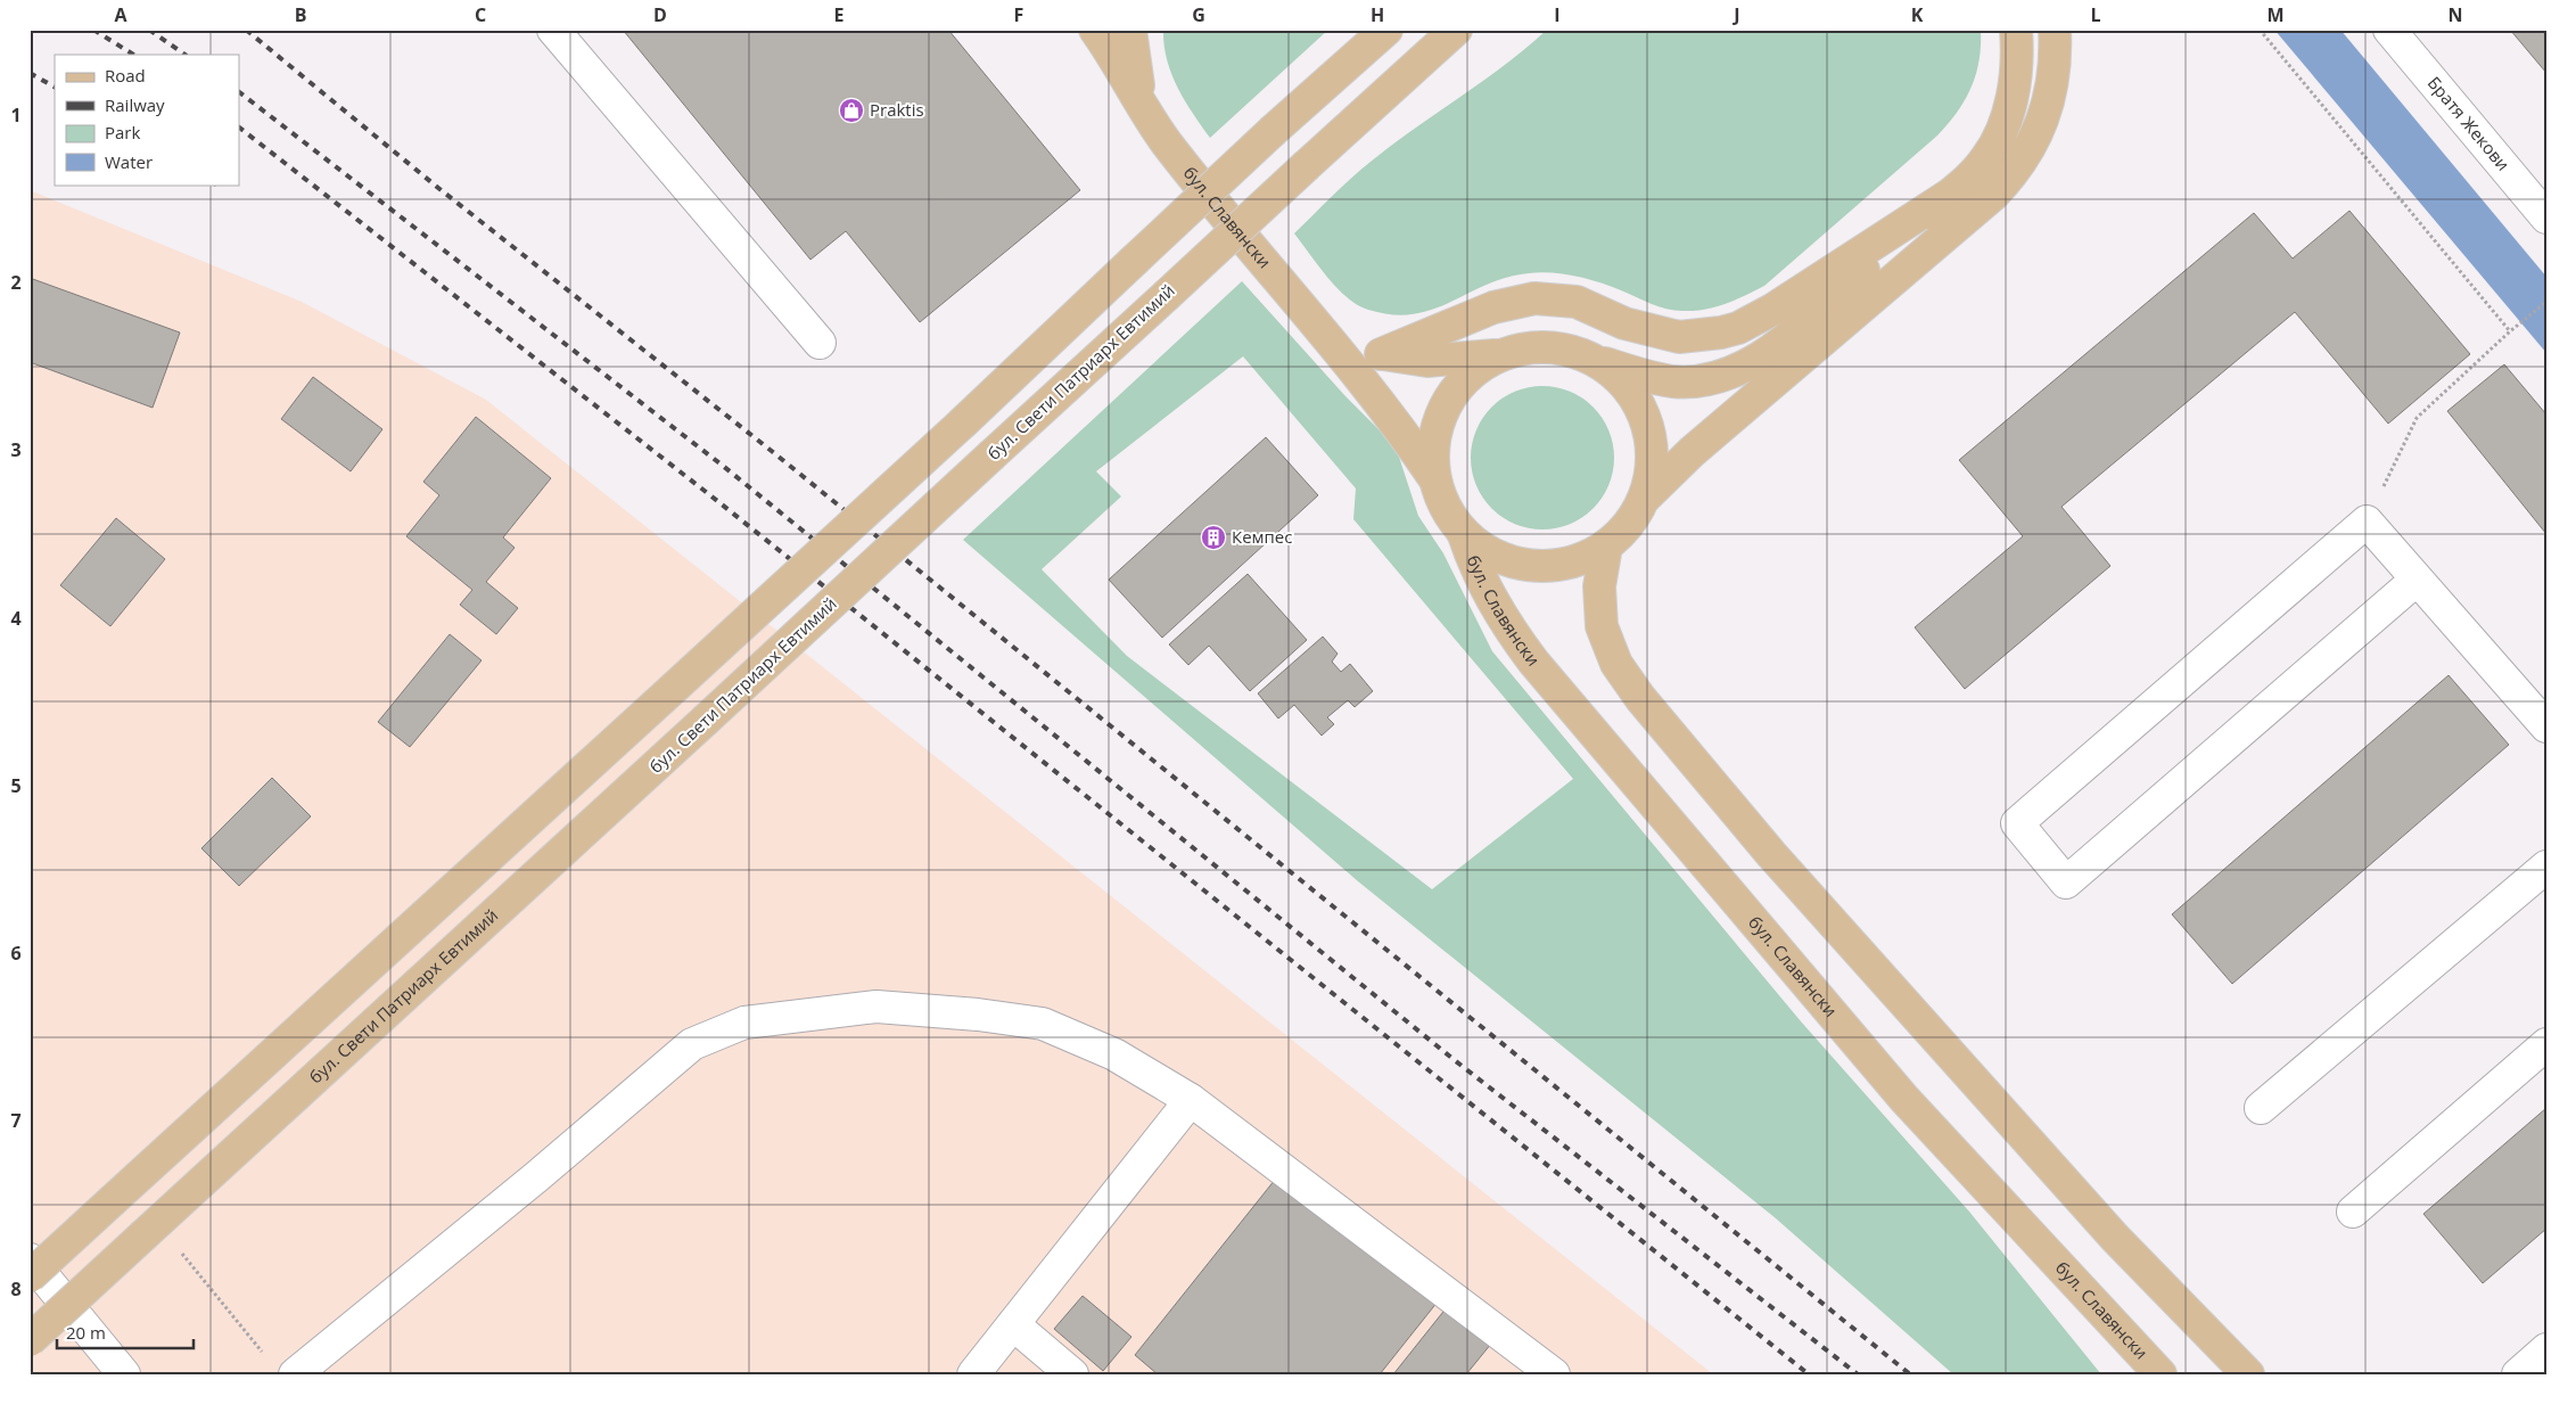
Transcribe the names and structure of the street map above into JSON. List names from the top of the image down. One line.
{"streets":{"main road":["бул. Славянски","бул. Свети Патриарх Евтимий"],"street":["Братя Жекови"]},"places":{"shop":["Praktis"],"building":["Кемпес"]},"legend":["Road","Railway","Park","Water"],"scale_bar":"20 m","grid":{"columns":["A","B","C","D","E","F","G","H","I","J","K","L","M","N"],"rows":["1","2","3","4","5","6","7","8"]}}
